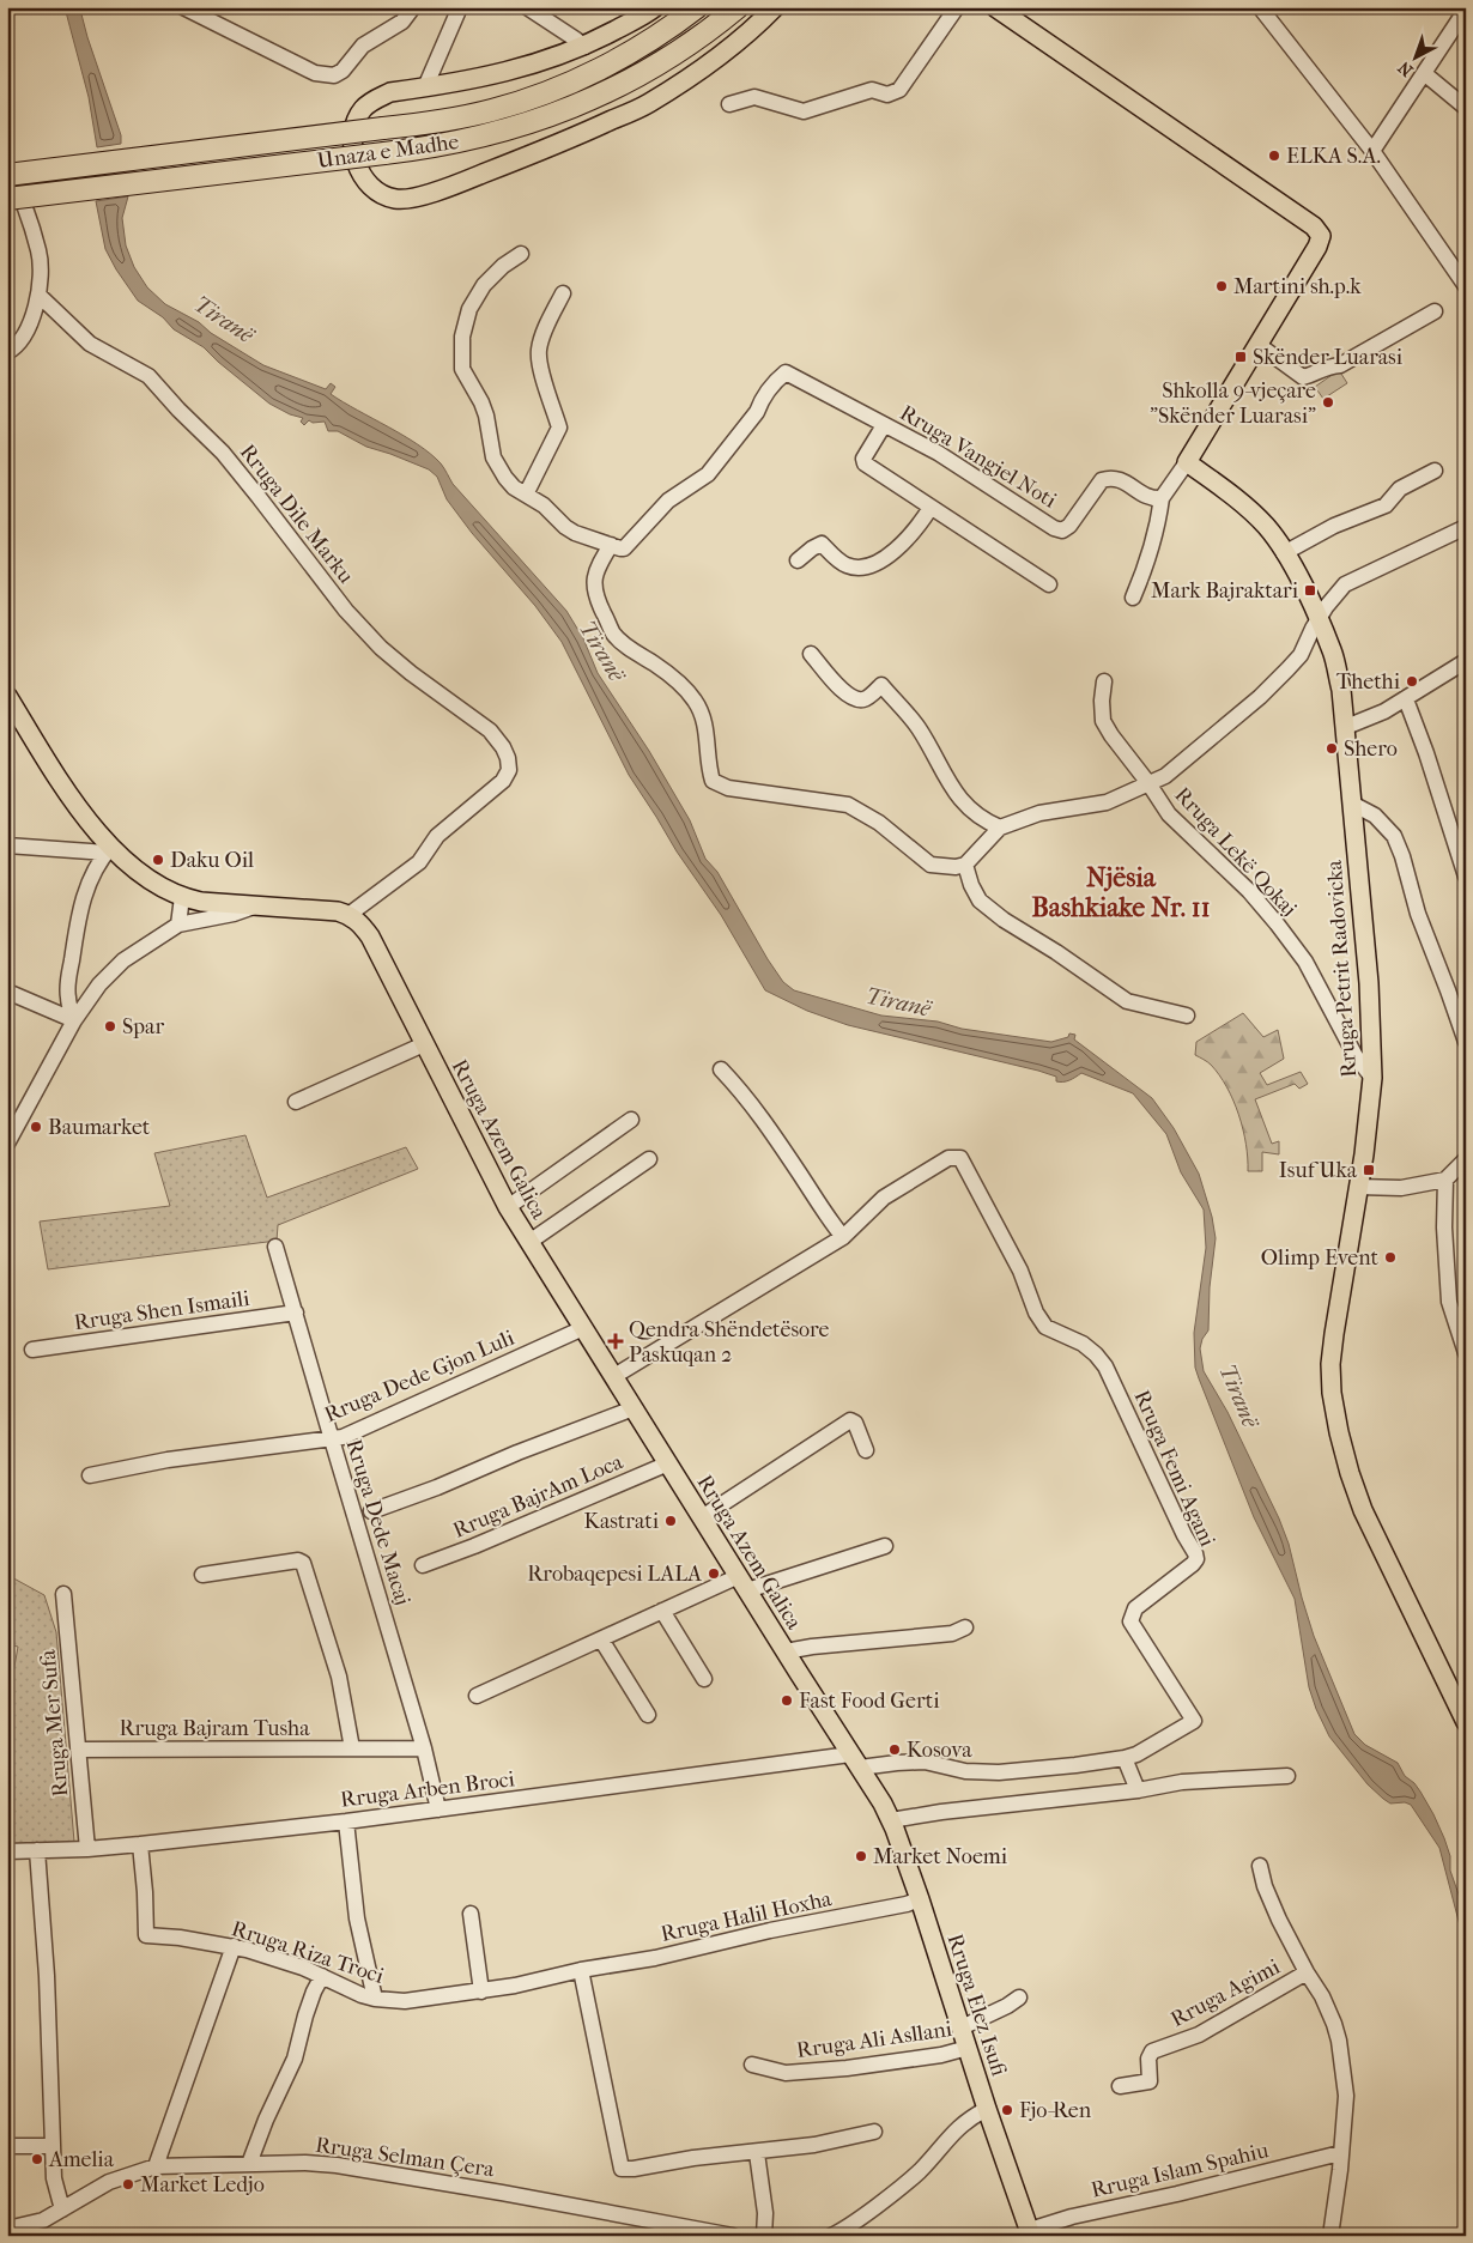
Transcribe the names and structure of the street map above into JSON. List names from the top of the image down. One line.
{"streets":{"highway":["Unaza e Madhe"],"main road":["Rruga Petrit Radovicka","Rruga Azem Galica","Rruga Elez Isufi"],"street":["Rruga Vangjel Noti","Rruga Dile Marku","Rruga Lekë Qokaj","Rruga Shen Ismaili","Rruga Dede Gjon Luli","Rruga Femi Agani","Rruga BajrAm Loca","Rruga Dede Macaj","Rruga Mer Sufa","Rruga Bajram Tusha","Rruga Arben Broci","Rruga Halil Hoxha","Rruga Riza Troci","Rruga Agimi","Rruga Ali Asllani","Rruga Selman Çera","Rruga Islam Spahiu"]},"crossings":[["Rruga Dile Marku","Rruga Azem Galica"],["Rruga Lekë Qokaj","Rruga Petrit Radovicka"],["Rruga Azem Galica","Rruga Dede Gjon Luli"],["Rruga Azem Galica","Rruga BajrAm Loca"],["Rruga Azem Galica","Rruga Arben Broci"],["Rruga Azem Galica","Rruga Elez Isufi"],["Rruga Shen Ismaili","Rruga Dede Macaj"],["Rruga Dede Gjon Luli","Rruga Dede Macaj"],["Rruga Dede Macaj","Rruga Bajram Tusha"],["Rruga Dede Macaj","Rruga Arben Broci"],["Rruga Mer Sufa","Rruga Bajram Tusha"],["Rruga Mer Sufa","Rruga Arben Broci"],["Rruga Arben Broci","Rruga Riza Troci"],["Rruga Arben Broci","Rruga Elez Isufi"],["Rruga Halil Hoxha","Rruga Riza Troci"],["Rruga Halil Hoxha","Rruga Elez Isufi"],["Rruga Elez Isufi","Rruga Ali Asllani"],["Rruga Elez Isufi","Rruga Islam Spahiu"]],"districts":["Njësia Bashkiake Nr. 11"],"water":["Tiranë"],"places":{"other":["ELKA S.A.","Martini sh.p.k","Shkolla 9-vjeçare \"Skënder Luarasi\"","Thethi","Shero","Daku Oil","Spar","Baumarket","Olimp Event","Kastrati","Rrobaqepesi LALA","Fast Food Gerti","Kosova","Market Noemi","Fjo-Ren","Amelia","Market Ledjo"],"transit":["Skënder Luarasi","Mark Bajraktari","Isuf Uka"],"health":["Qendra Shëndetësore Paskuqan 2"]},"north":"bottom left"}
